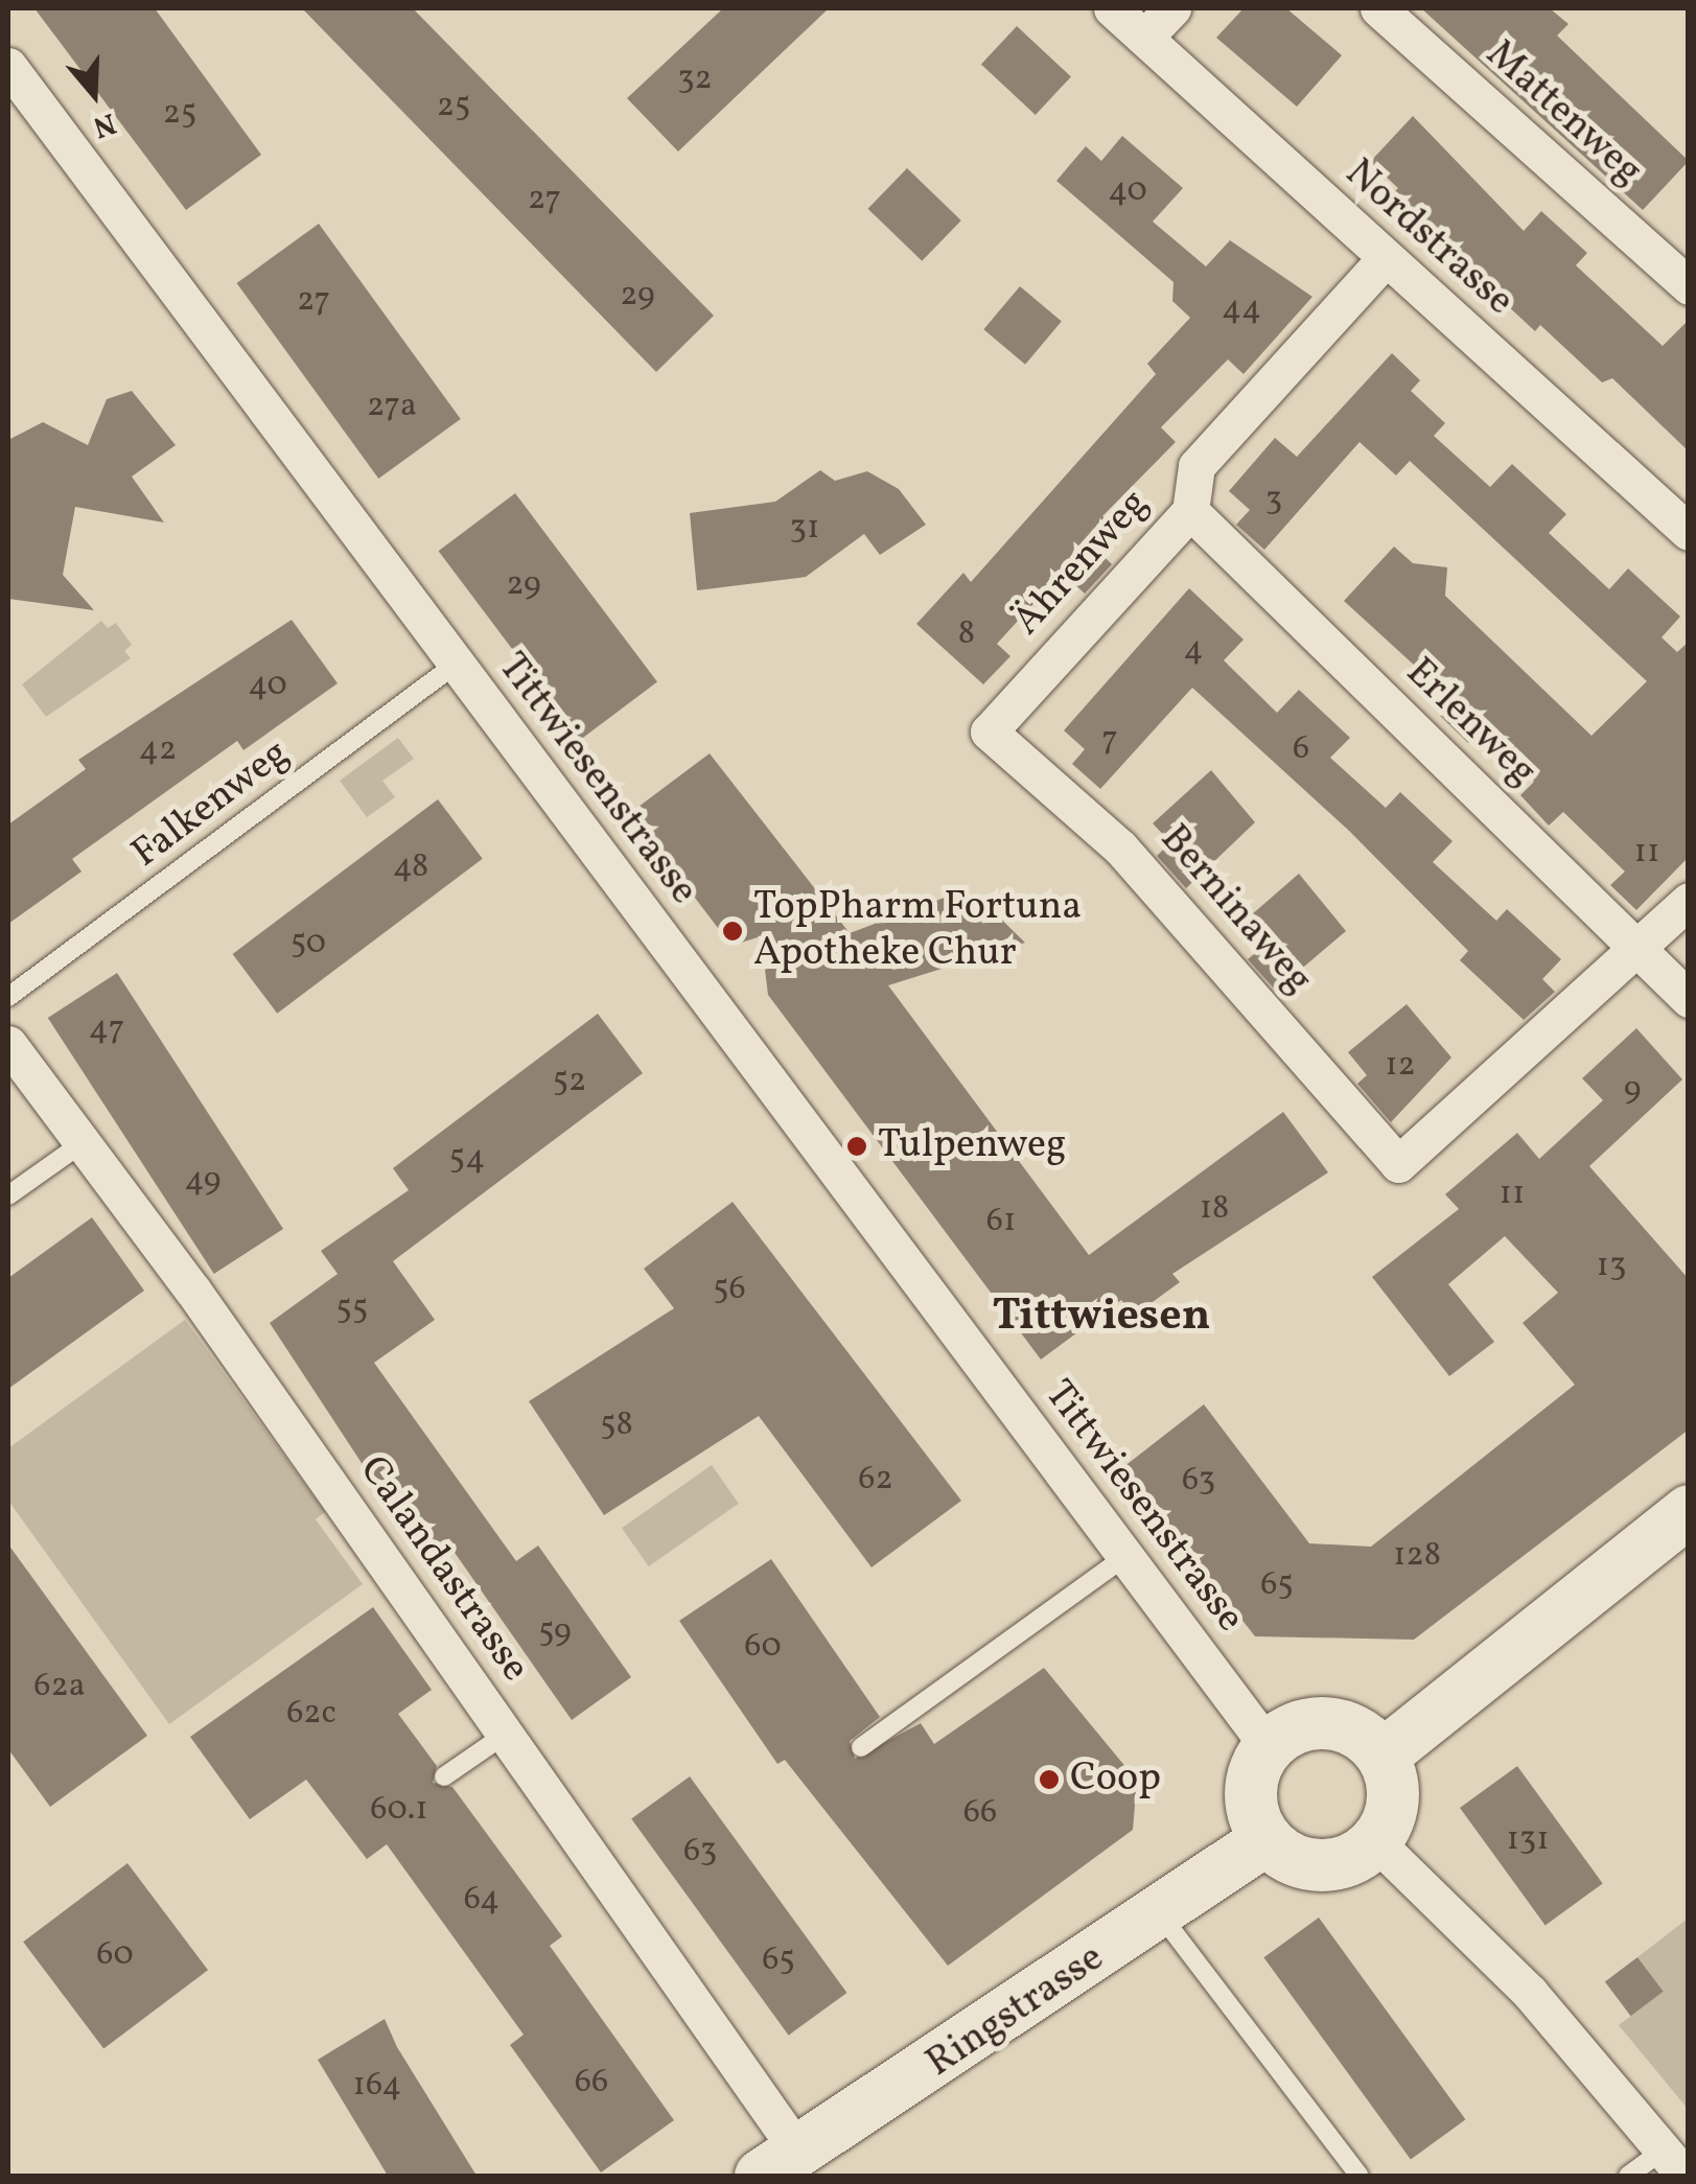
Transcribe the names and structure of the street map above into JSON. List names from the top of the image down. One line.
{"streets":{"main road":["Ringstrasse"],"street":["Mattenweg","Nordstrasse","Ährenweg","Erlenweg","Tittwiesenstrasse","Berninaweg","Calandastrasse"],"lane":["Falkenweg"]},"crossings":[["Nordstrasse","Ährenweg"],["Ährenweg","Erlenweg"],["Ährenweg","Berninaweg"],["Erlenweg","Berninaweg"],["Tittwiesenstrasse","Falkenweg"],["Tittwiesenstrasse","Ringstrasse"],["Calandastrasse","Ringstrasse"]],"districts":["Tittwiesen"],"places":["TopPharm Fortuna Apotheke Chur","Tulpenweg","Coop"],"house_numbers":["32","25","25","40","27","29","27","44","27a","3","31","29","8","4","40","7","6","42","11","48","50","47","12","52","9","54","49","11","18","61","13","56","55","58","62","63","128","65","59","60","62a","62c","60.1","66","131","63","64","60","65","66","164"],"north":"bottom"}
